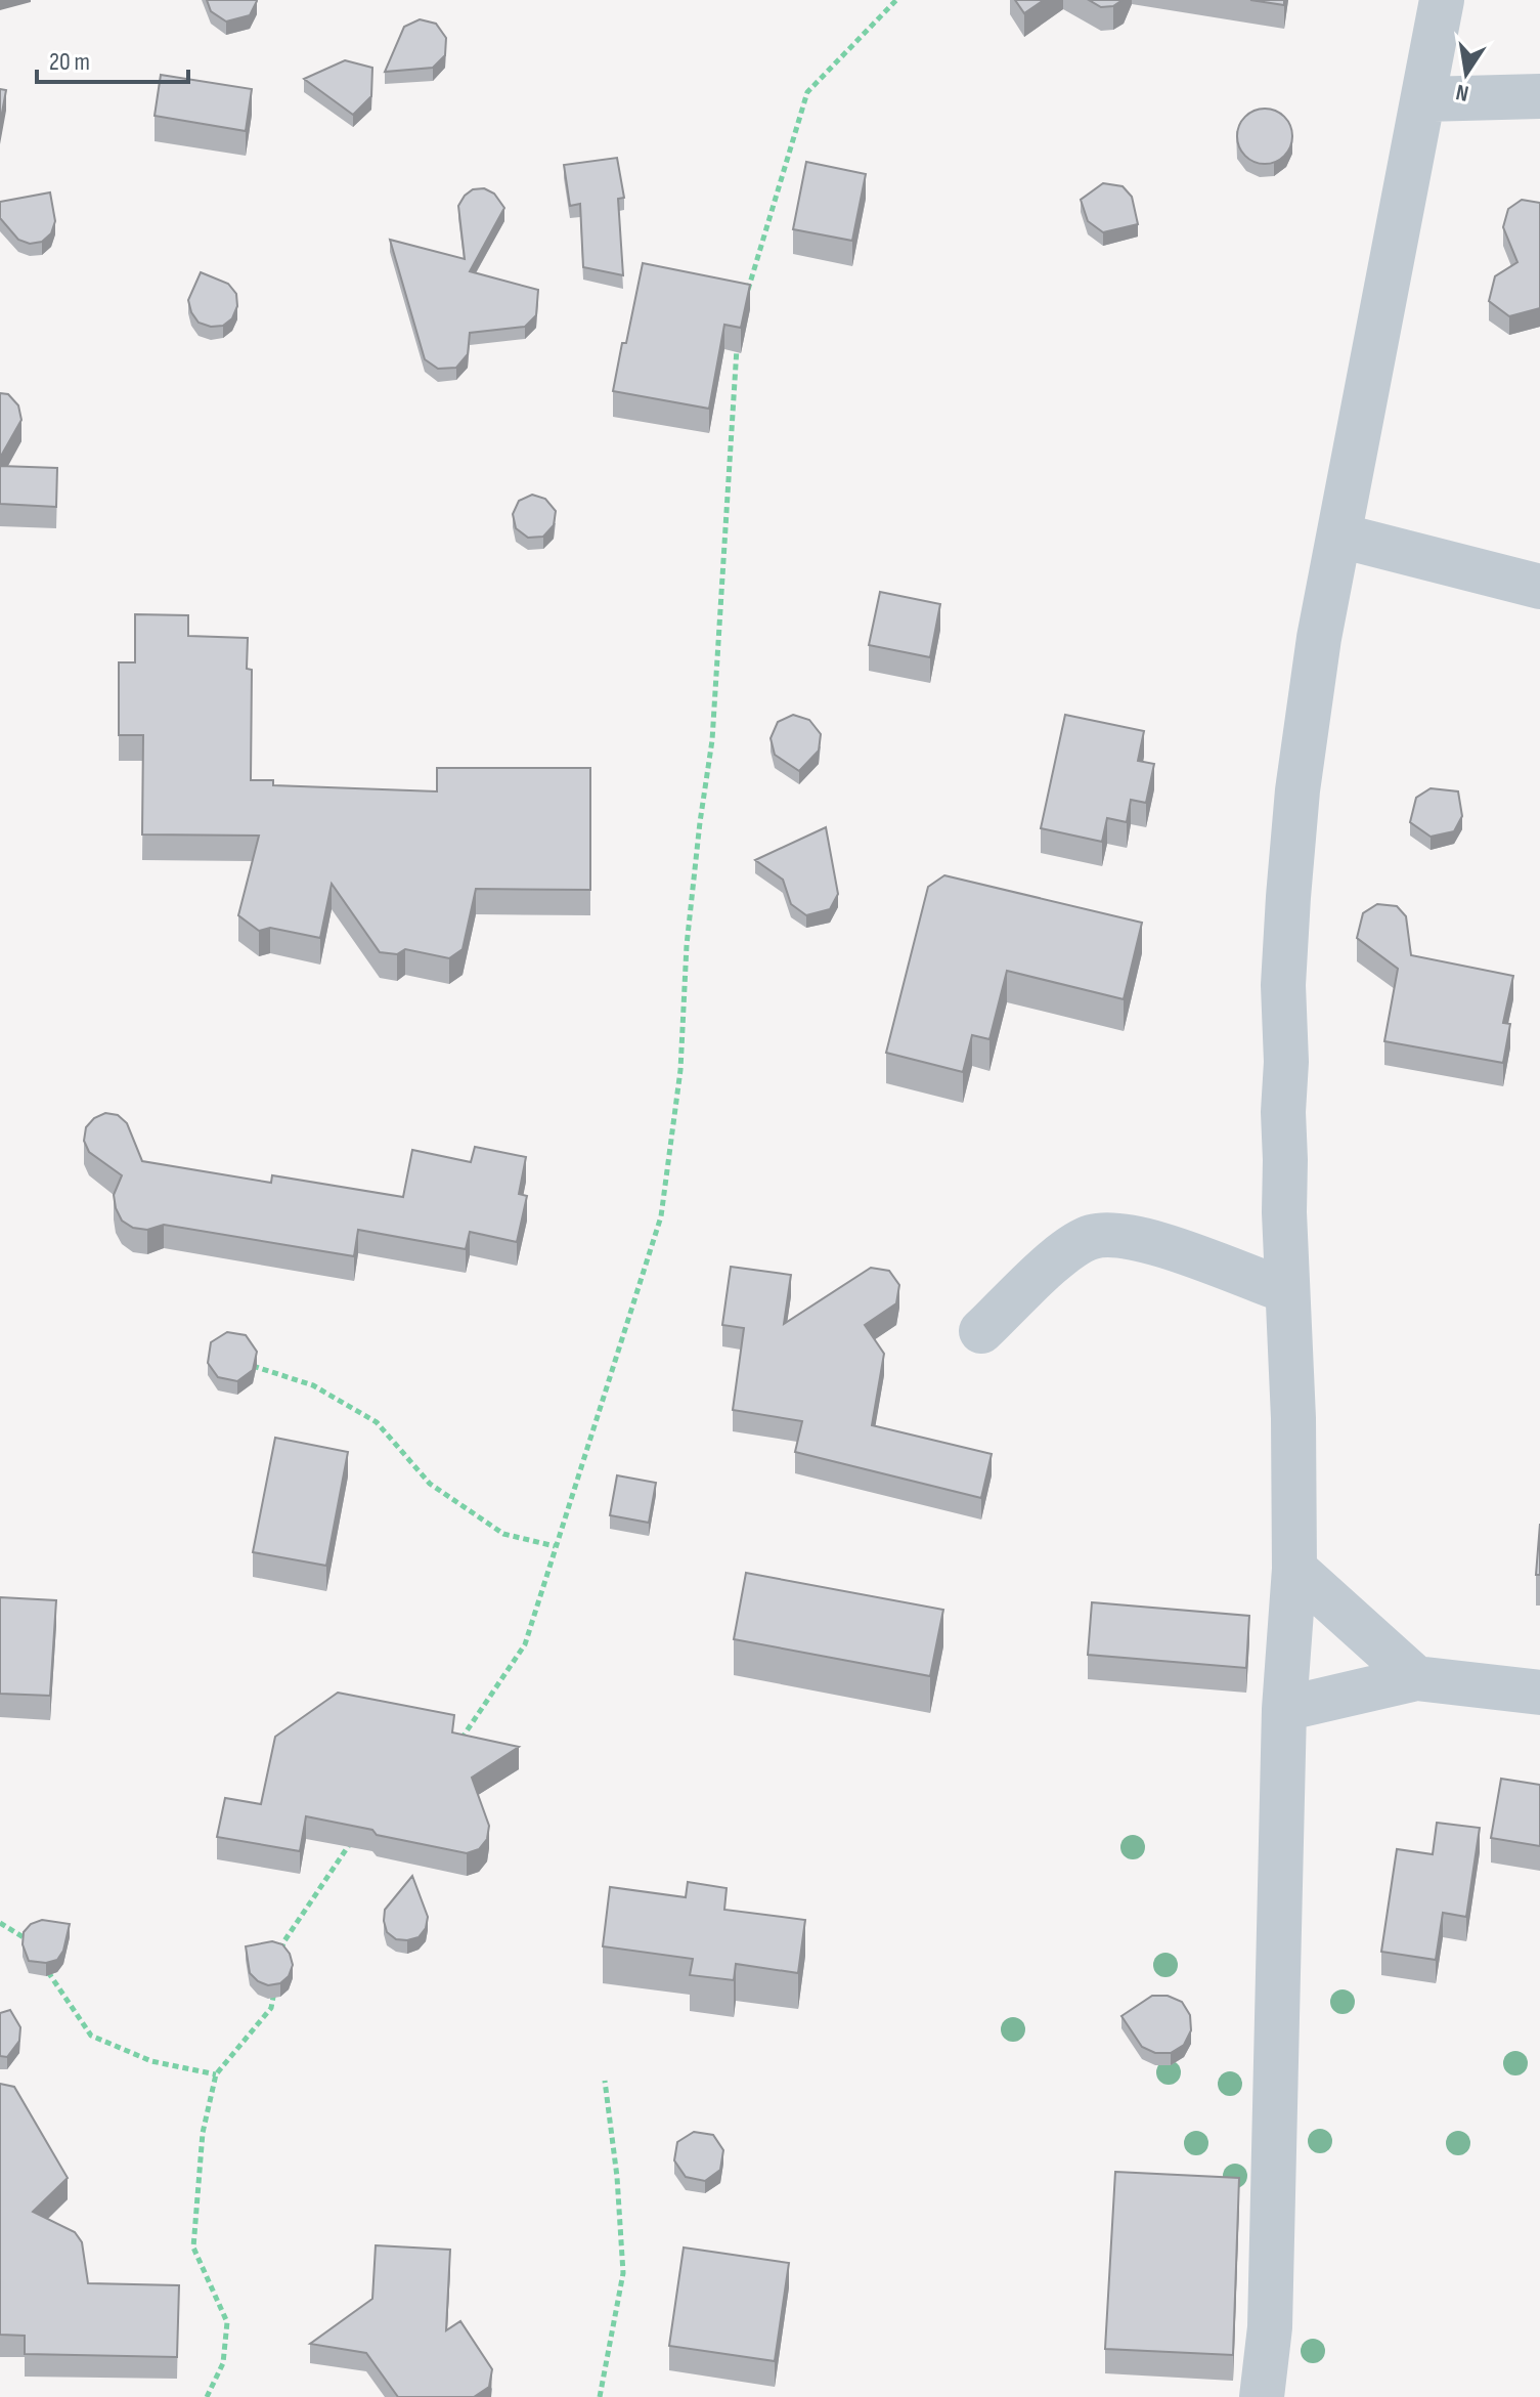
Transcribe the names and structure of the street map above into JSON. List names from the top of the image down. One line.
{"scale_bar":"20 m","north":"bottom"}
